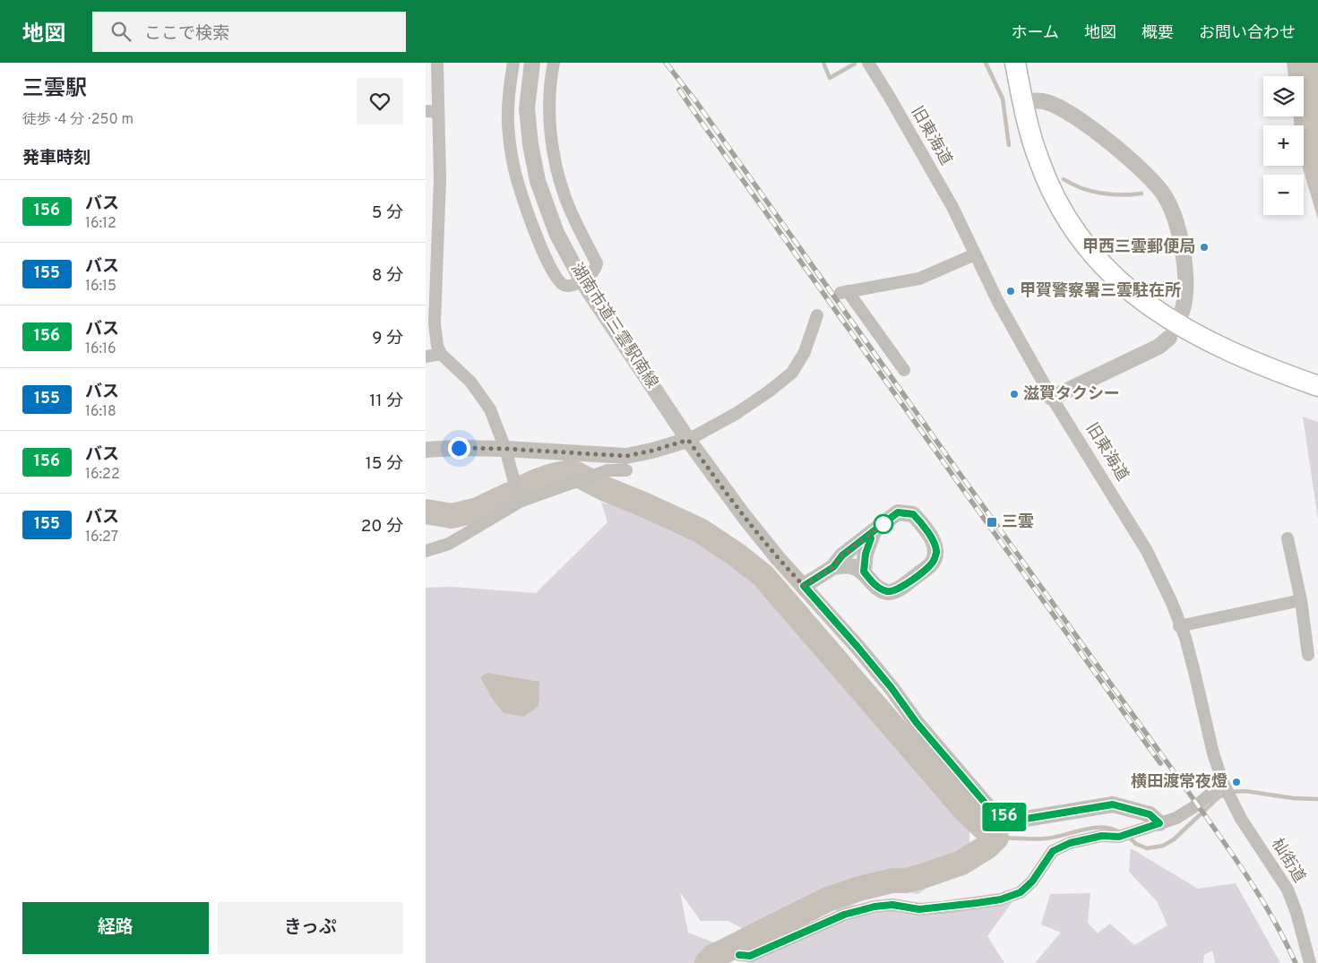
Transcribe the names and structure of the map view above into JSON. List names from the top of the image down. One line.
{"streets":{"street":["旧東海道","湖南市道三雲駅南線","杣街道"]},"crossings":[["旧東海道","杣街道"]],"places":{"other":["甲西三雲郵便局","甲賀警察署三雲駐在所","滋賀タクシー","横田渡常夜燈"],"transit":["三雲"]},"lines":["bus line 156"],"page":{"header":"地図","search":"ここで検索","nav":["ホーム","地図","概要","お問い合わせ"],"heading":[["三雲駅","徒歩 · 4 分 · 250 m"],"発車時刻"],"on_map":"156","map_buttons":["+","−"],"list":[{"mark":"156","name":"バス","note":"16:12","value":"5 分"},{"mark":"155","name":"バス","note":"16:15","value":"8 分"},{"mark":"156","name":"バス","note":"16:16","value":"9 分"},{"mark":"155","name":"バス","note":"16:18","value":"11 分"},{"mark":"156","name":"バス","note":"16:22","value":"15 分"},{"mark":"155","name":"バス","note":"16:27","value":"20 分"}],"buttons":["経路","きっぷ"]}}
